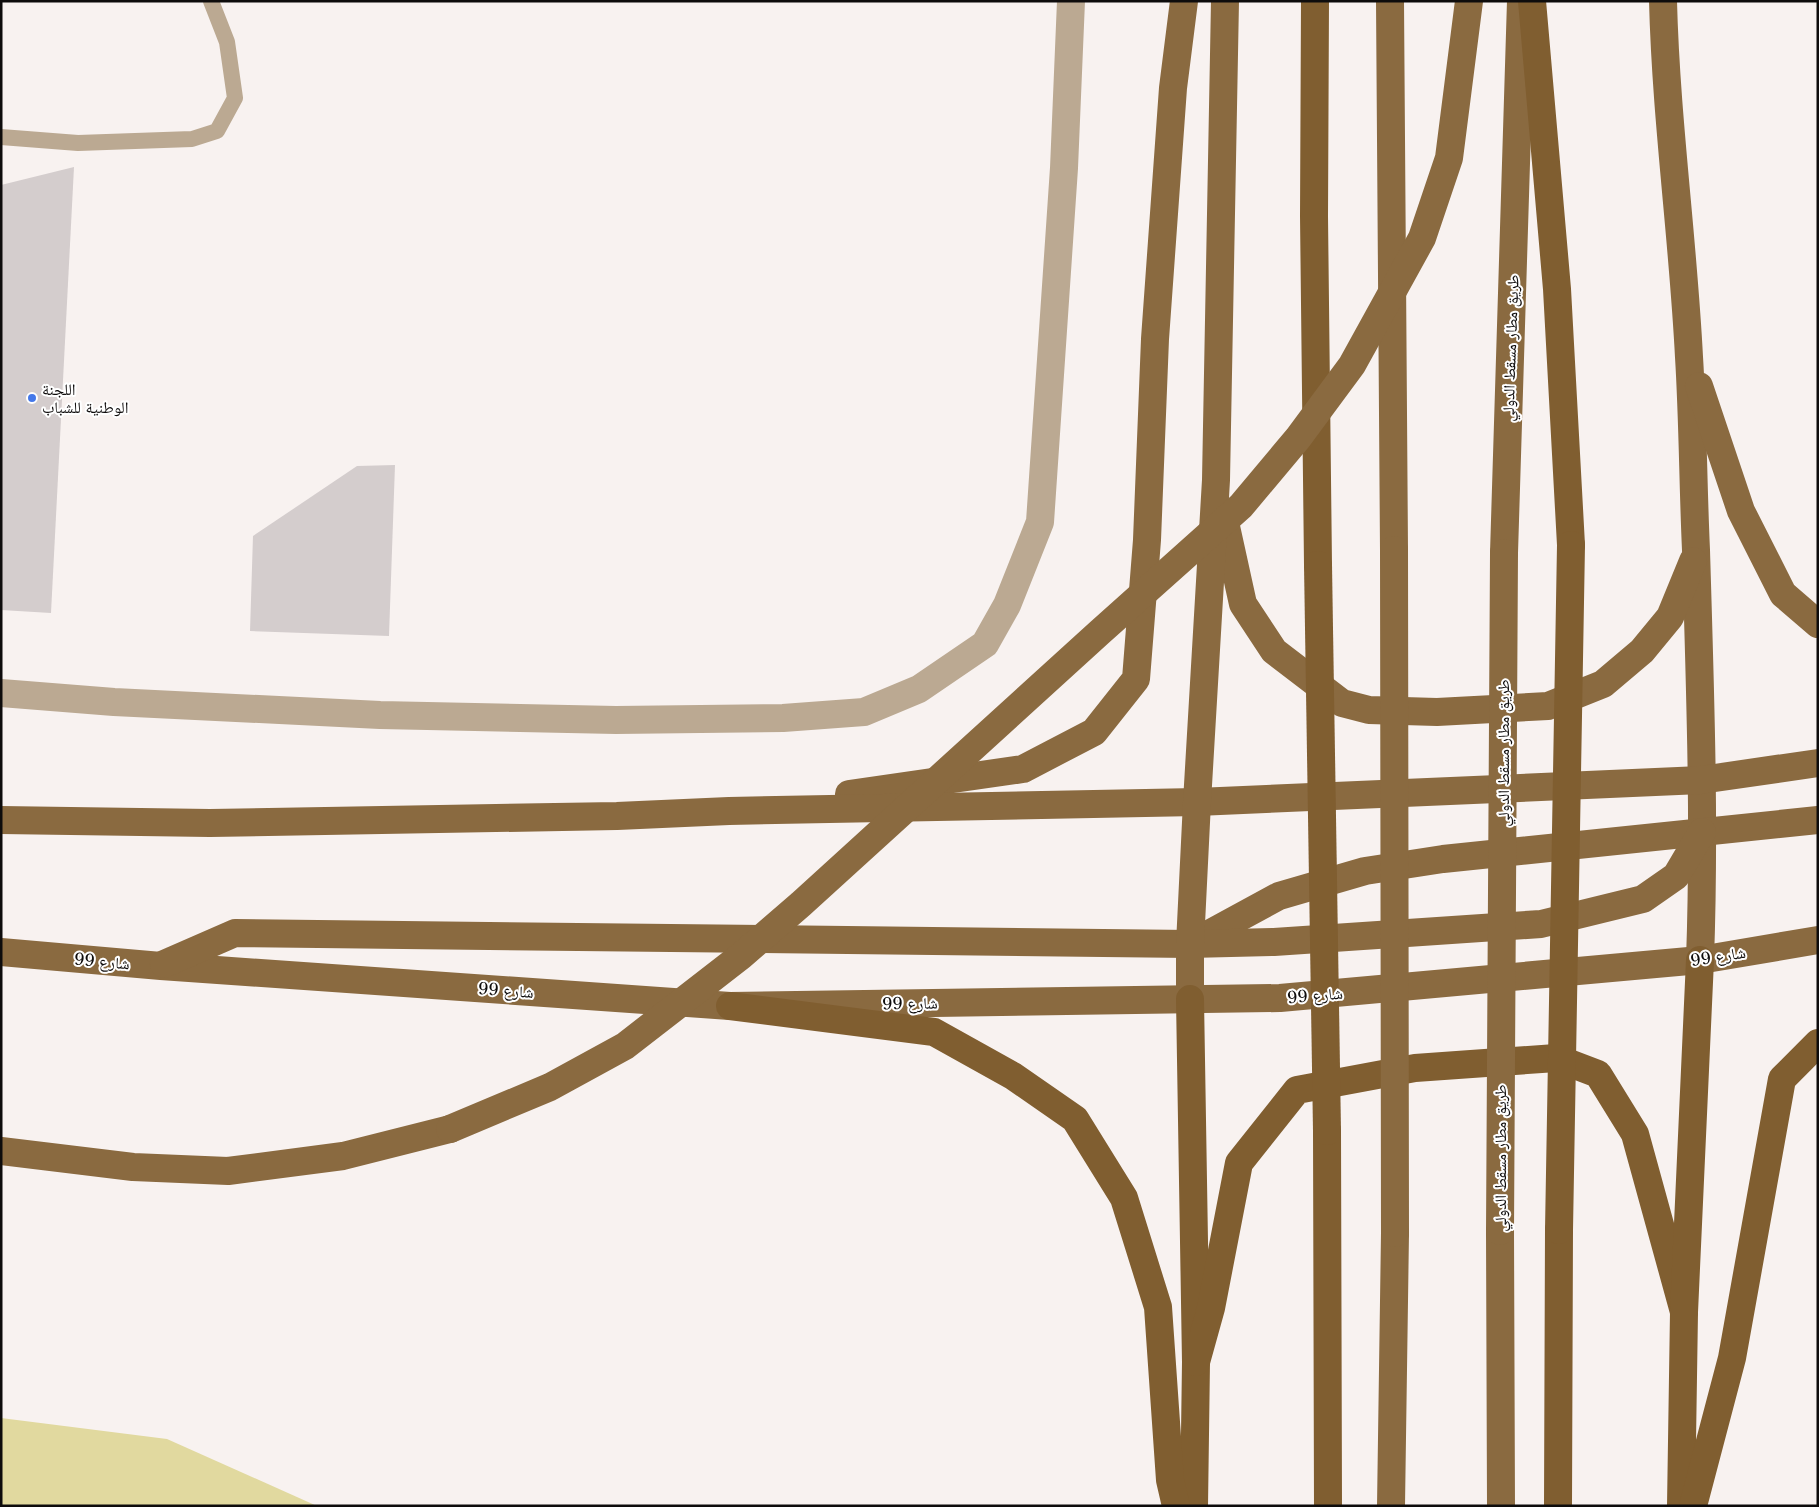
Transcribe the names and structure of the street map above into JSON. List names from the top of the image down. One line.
{"streets":{"main road":["طريق مطار مسقط الدولي","99 شارع"]},"places":["اللجنة الوطنية للشباب"]}
